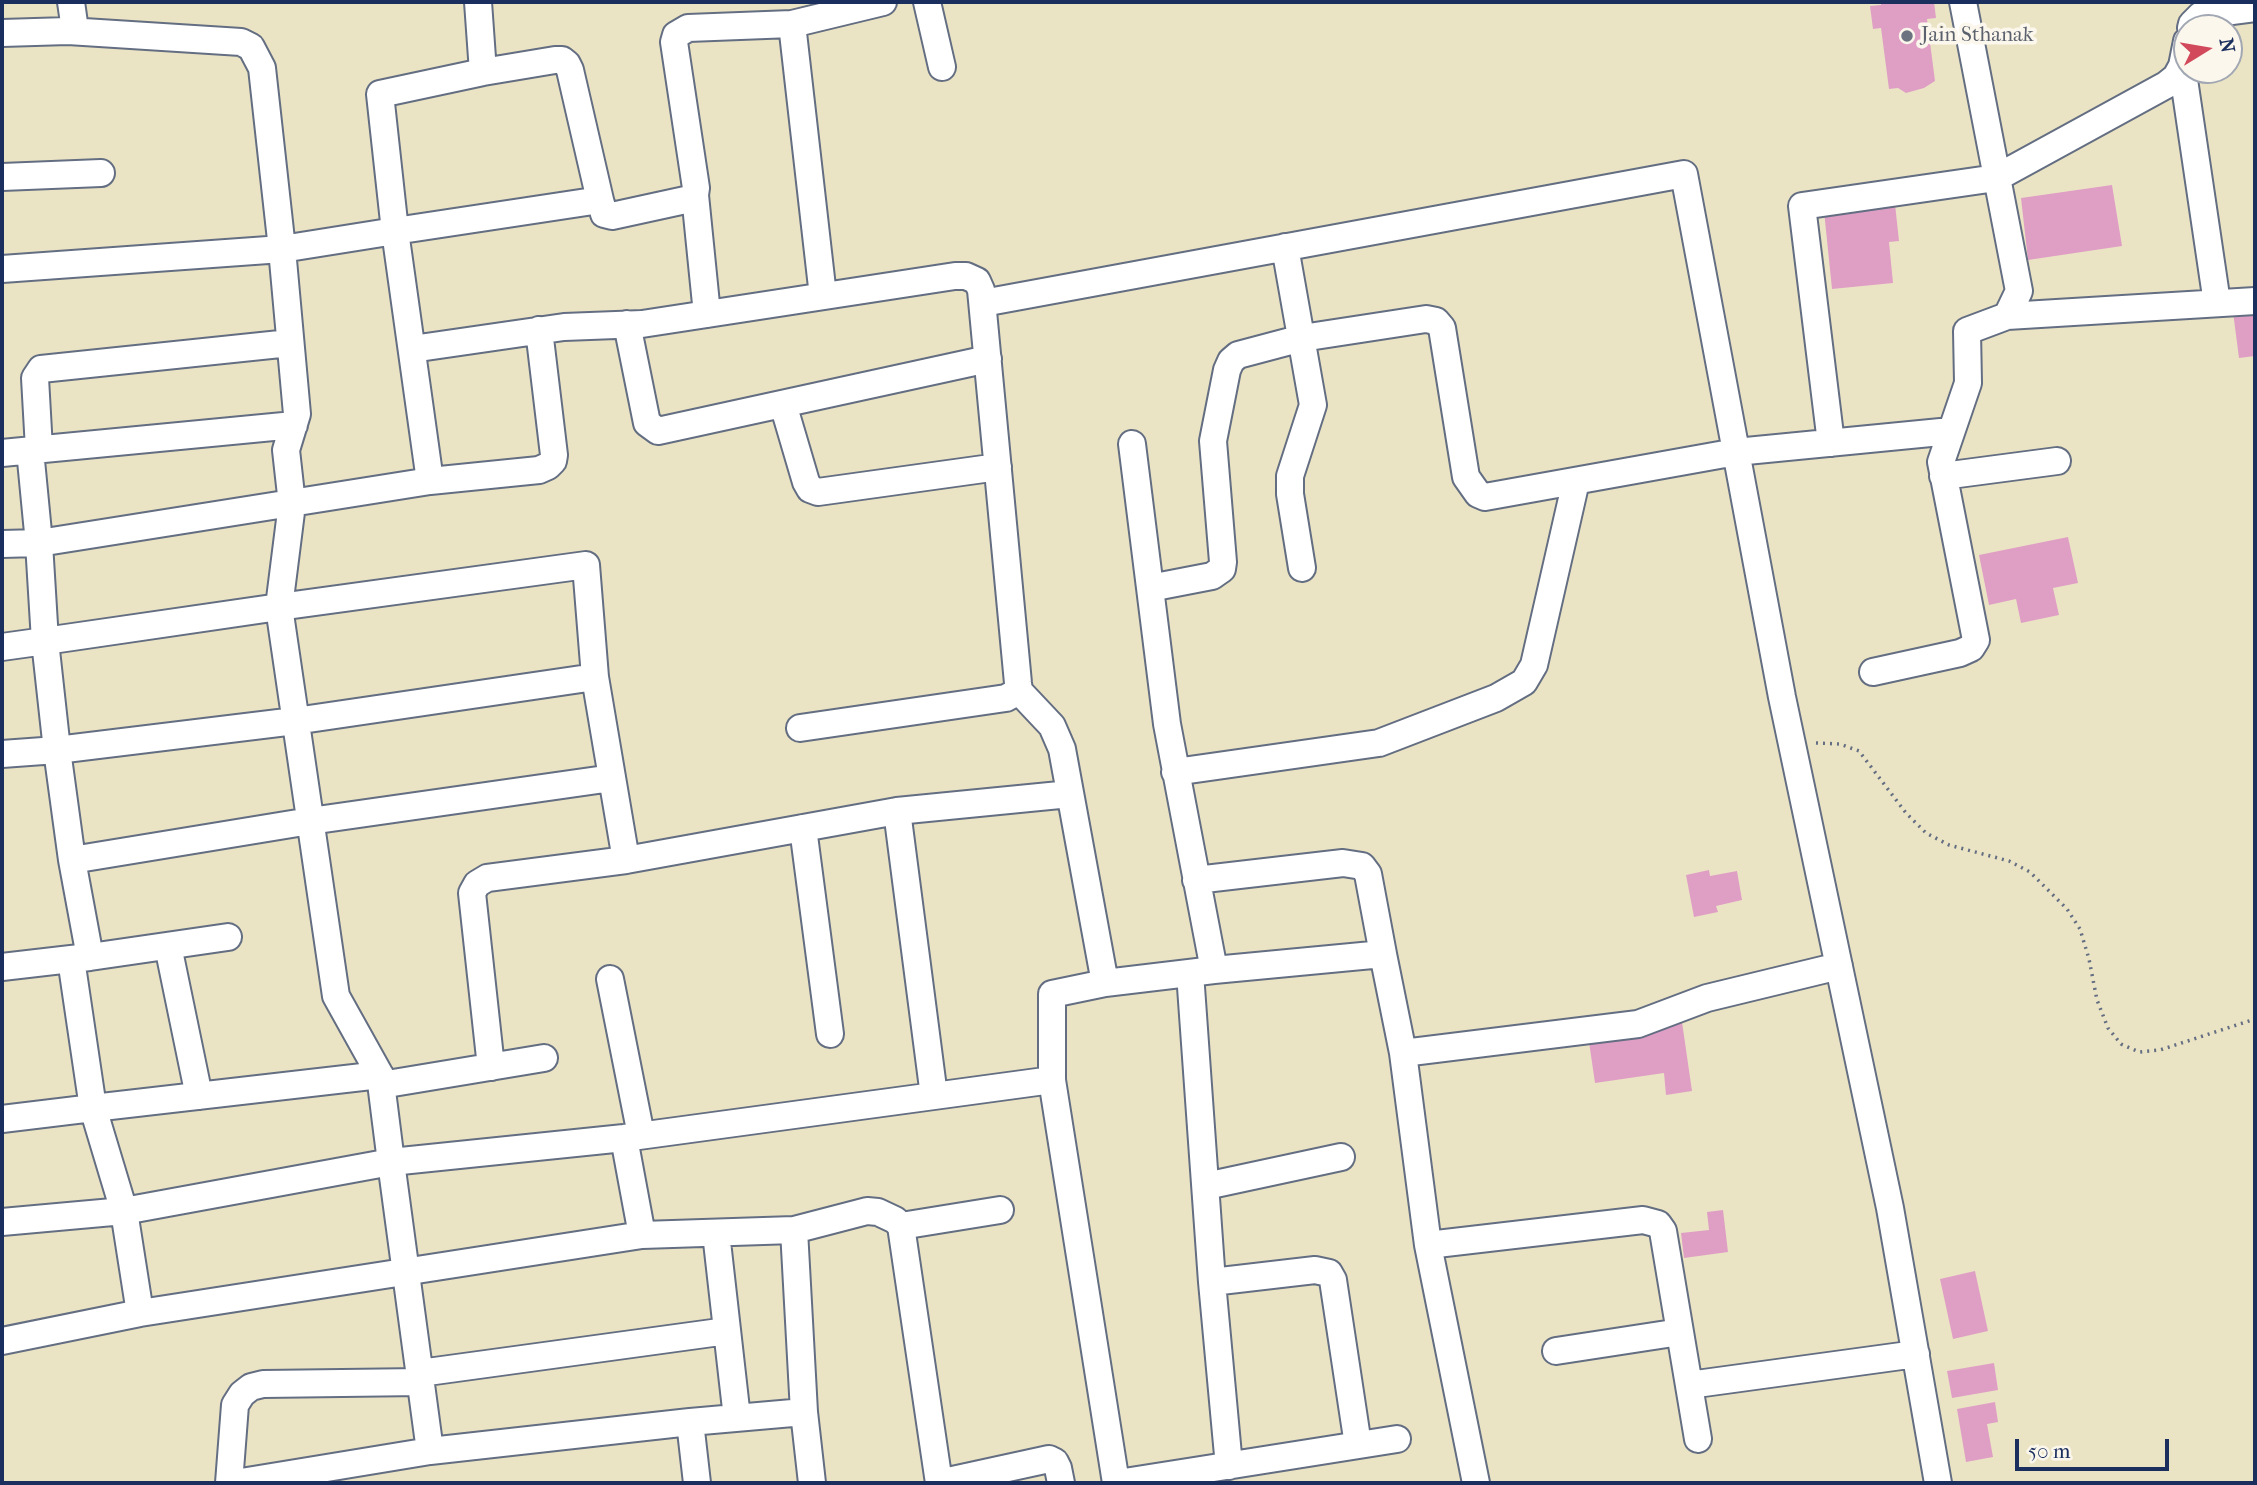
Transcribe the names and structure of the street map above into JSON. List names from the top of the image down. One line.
{"places":["Jain Sthanak"],"scale_bar":"50 m","north":"right"}
